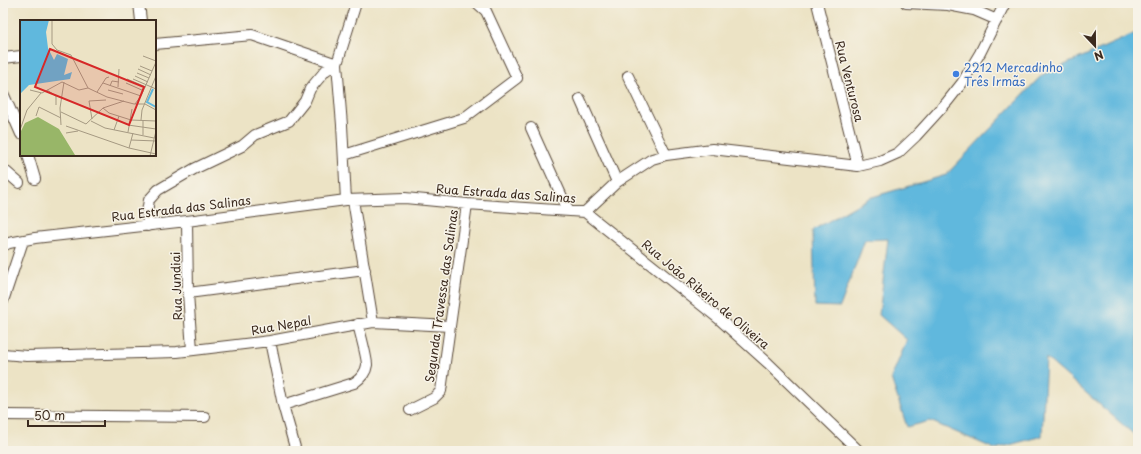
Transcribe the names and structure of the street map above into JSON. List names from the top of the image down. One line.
{"streets":{"street":["Rua Venturosa","Rua Estrada das Salinas","Rua Jundiai","Rua João Ribeiro de Oliveira","Segunda Travessa das Salinas","Rua Nepal"]},"crossings":[["Rua Venturosa","Rua Estrada das Salinas"],["Rua Estrada das Salinas","Rua Jundiai"],["Rua Estrada das Salinas","Rua João Ribeiro de Oliveira"],["Rua Estrada das Salinas","Segunda Travessa das Salinas"],["Rua Jundiai","Rua Nepal"],["Segunda Travessa das Salinas","Rua Nepal"]],"places":["2212 Mercadinho Três Irmãs"],"scale_bar":"50 m","north":"bottom"}
